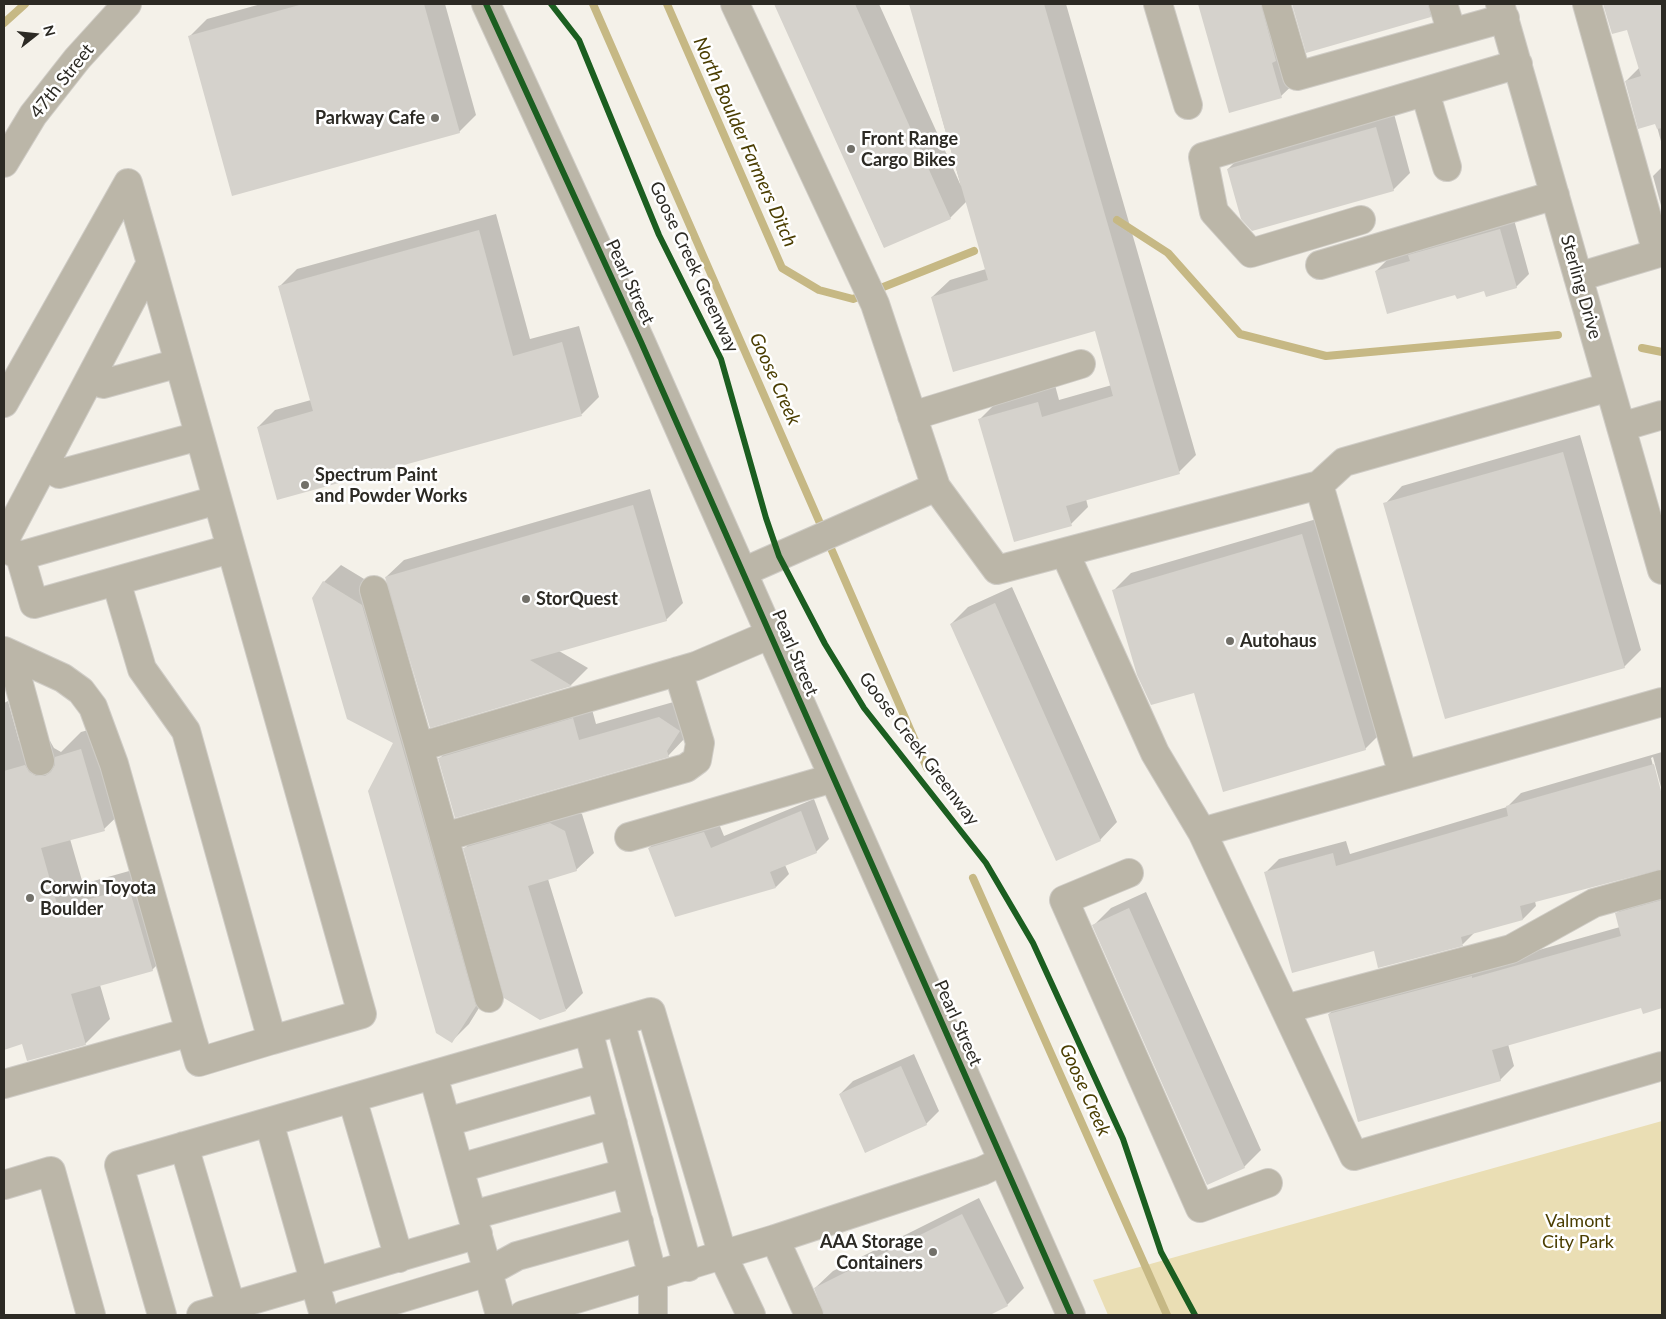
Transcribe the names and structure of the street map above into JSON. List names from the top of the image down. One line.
{"streets":{"street":["47th Street","Pearl Street","Sterling Drive"],"cycle path":["Goose Creek Greenway"]},"water":["North Boulder Farmers Ditch","Goose Creek"],"parks":["Valmont City Park"],"places":["Parkway Cafe","Front Range Cargo Bikes","Spectrum Paint and Powder Works","StorQuest","Autohaus","Corwin Toyota Boulder","AAA Storage Containers"],"north":"right"}
